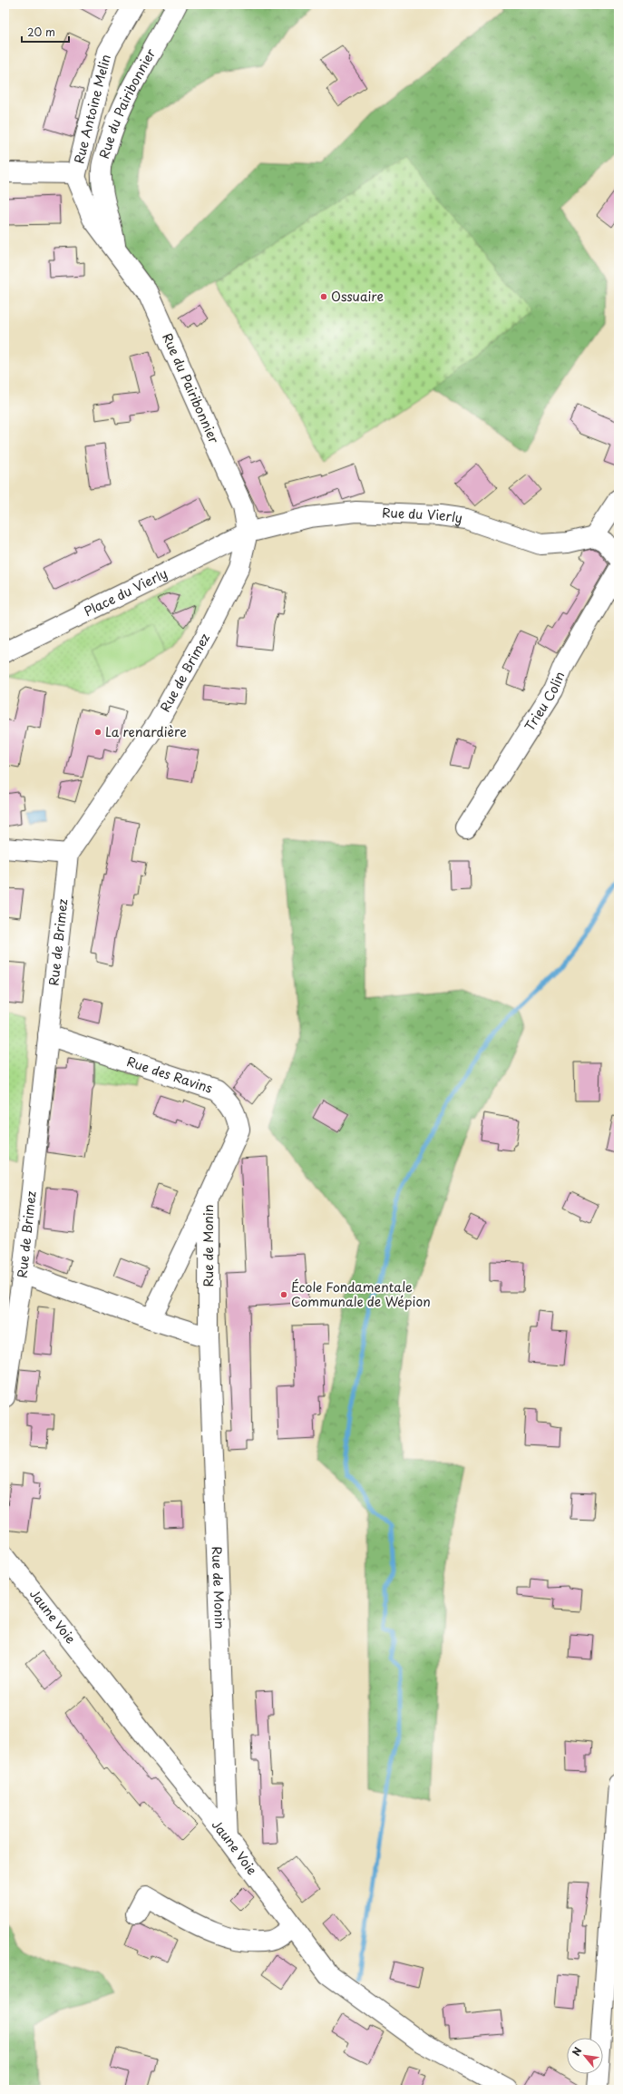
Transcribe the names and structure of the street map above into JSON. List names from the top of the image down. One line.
{"streets":{"street":["Rue du Pairibonnier","Rue Antoine Melin","Rue du Vierly","Place du Vierly","Rue de Brimez","Trieu Colin","Rue des Ravins","Rue de Monin","Jaune Voie"]},"crossings":[["Rue du Pairibonnier","Rue Antoine Melin"],["Rue du Pairibonnier","Rue du Vierly"],["Rue du Pairibonnier","Place du Vierly"],["Rue du Pairibonnier","Rue de Brimez"],["Rue du Vierly","Place du Vierly"],["Rue du Vierly","Rue de Brimez"],["Place du Vierly","Rue de Brimez"],["Rue de Brimez","Rue des Ravins"],["Rue des Ravins","Rue de Monin"],["Rue de Monin","Jaune Voie"]],"places":["Ossuaire","La renardière","École Fondamentale Communale de Wépion"],"scale_bar":"20 m","north":"top left"}
